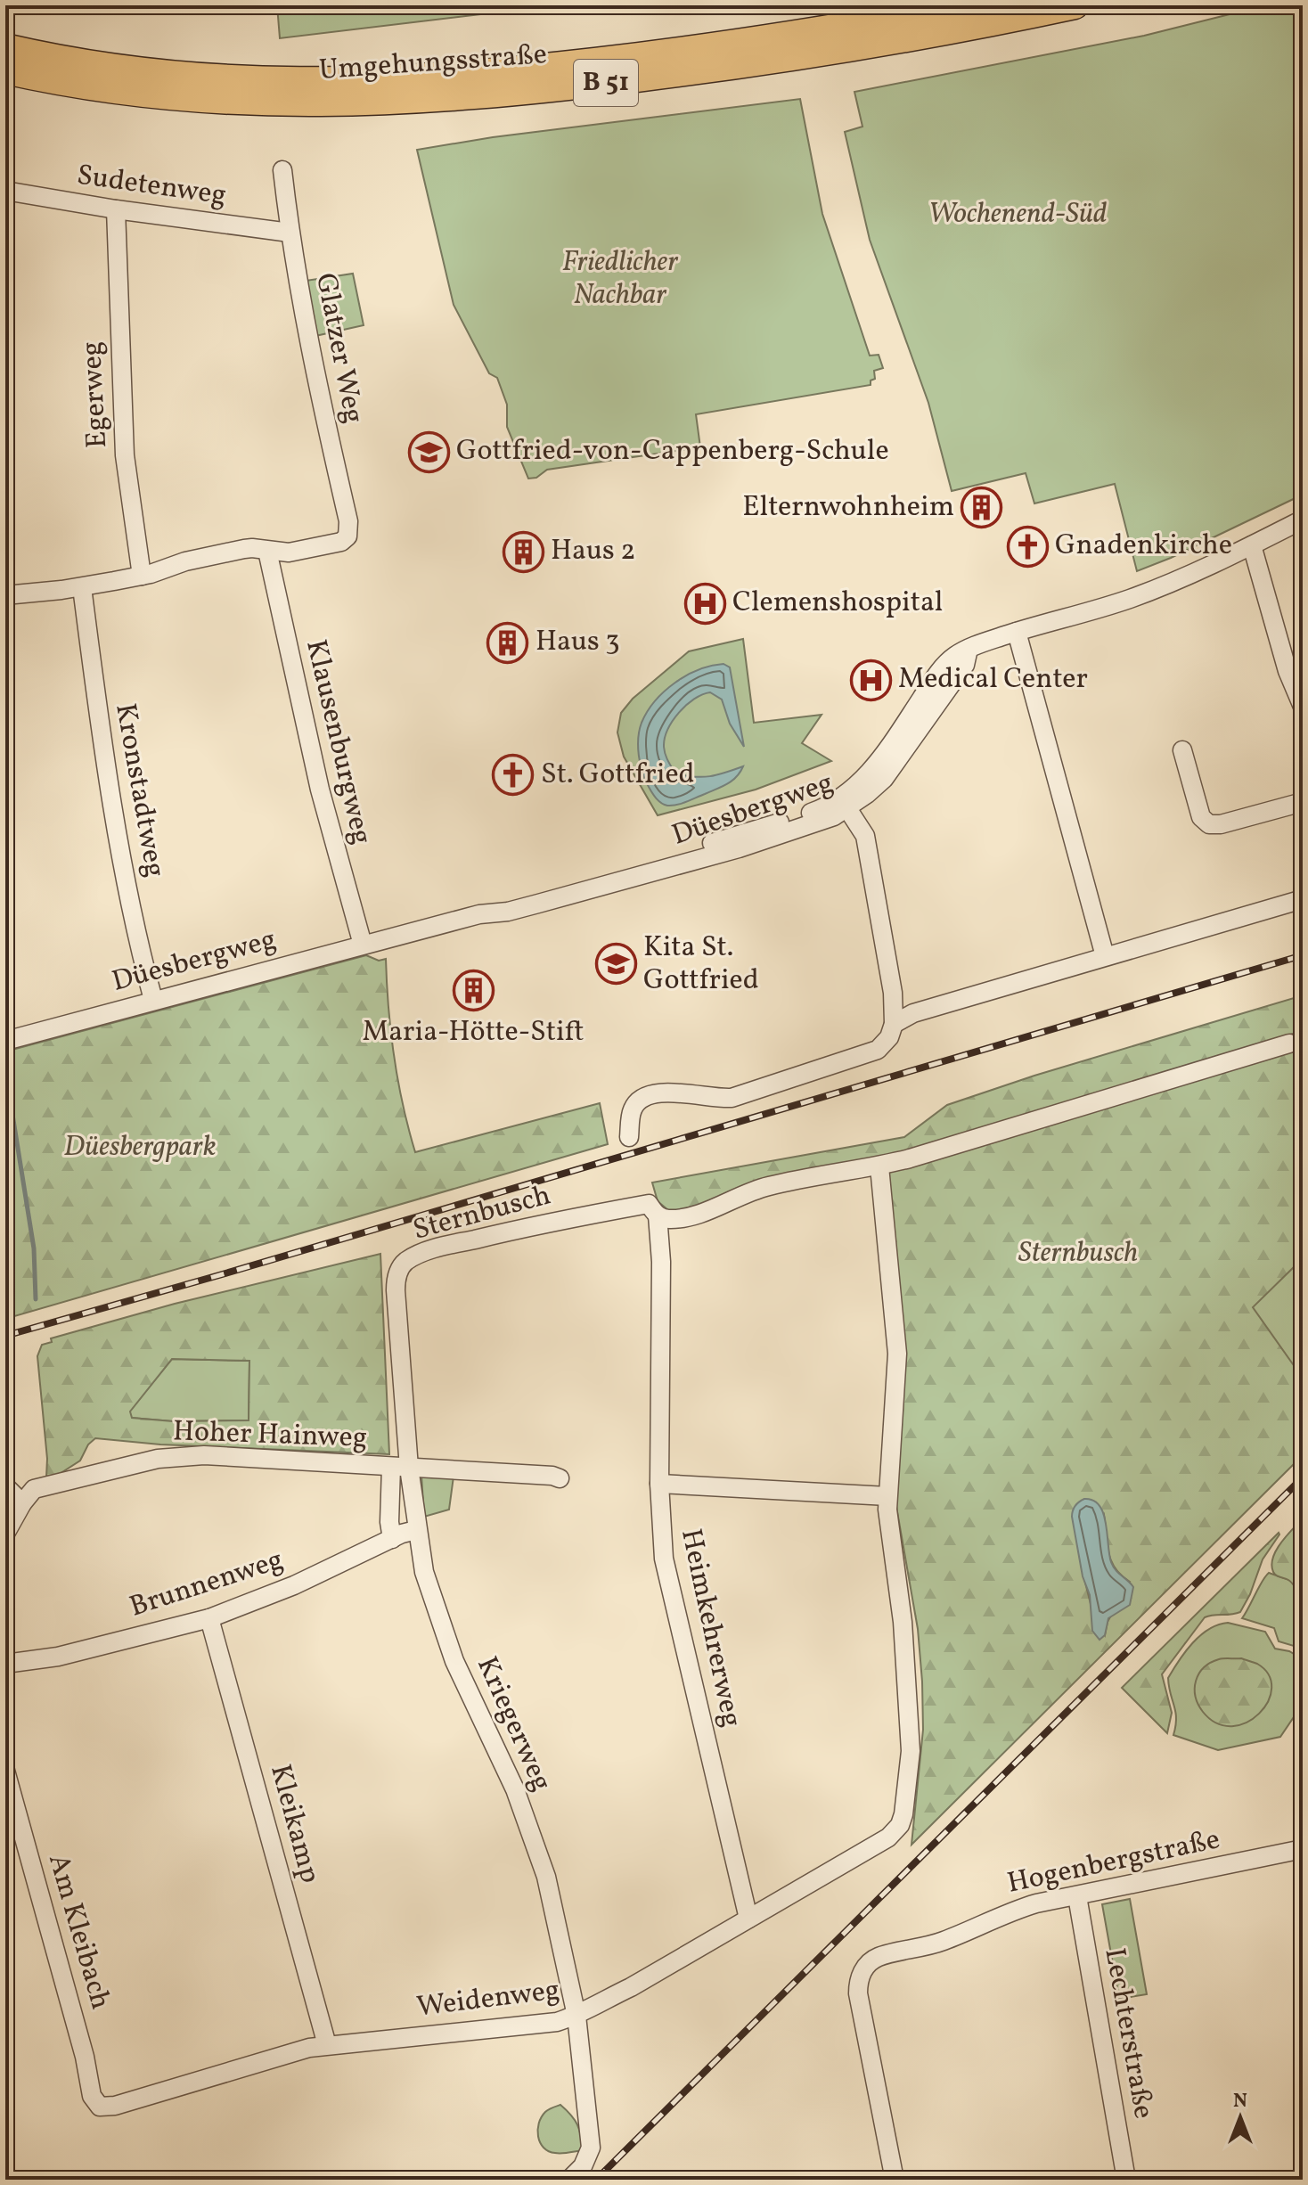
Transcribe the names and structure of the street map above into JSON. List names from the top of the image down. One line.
{"streets":{"highway":["Umgehungsstraße","B 51"],"street":["Sudetenweg","Glatzer Weg","Egerweg","Klausenburgweg","Kronstadtweg","Düesbergweg","Sternbusch","Hoher Hainweg","Brunnenweg","Heimkehrerweg","Kriegerweg","Kleikamp","Hogenbergstraße","Am Kleibach","Weidenweg","Lechterstraße"]},"crossings":[["Sudetenweg","Glatzer Weg"],["Sudetenweg","Egerweg"],["Glatzer Weg","Klausenburgweg"],["Klausenburgweg","Düesbergweg"],["Kronstadtweg","Düesbergweg"],["Sternbusch","Heimkehrerweg"],["Sternbusch","Kriegerweg"],["Hoher Hainweg","Kriegerweg"],["Brunnenweg","Kriegerweg"],["Brunnenweg","Kleikamp"],["Heimkehrerweg","Weidenweg"],["Kriegerweg","Weidenweg"],["Kleikamp","Weidenweg"],["Hogenbergstraße","Lechterstraße"],["Am Kleibach","Weidenweg"]],"parks":["Wochenend-Süd","Friedlicher Nachbar","Düesbergpark","Sternbusch"],"places":{"school or university":["Gottfried-von-Cappenberg-Schule","Kita St. Gottfried"],"building":["Elternwohnheim","Haus 2","Haus 3","Maria-Hötte-Stift"],"church":["Gnadenkirche","St. Gottfried"],"hospital":["Clemenshospital","Medical Center"]},"north":"top"}
